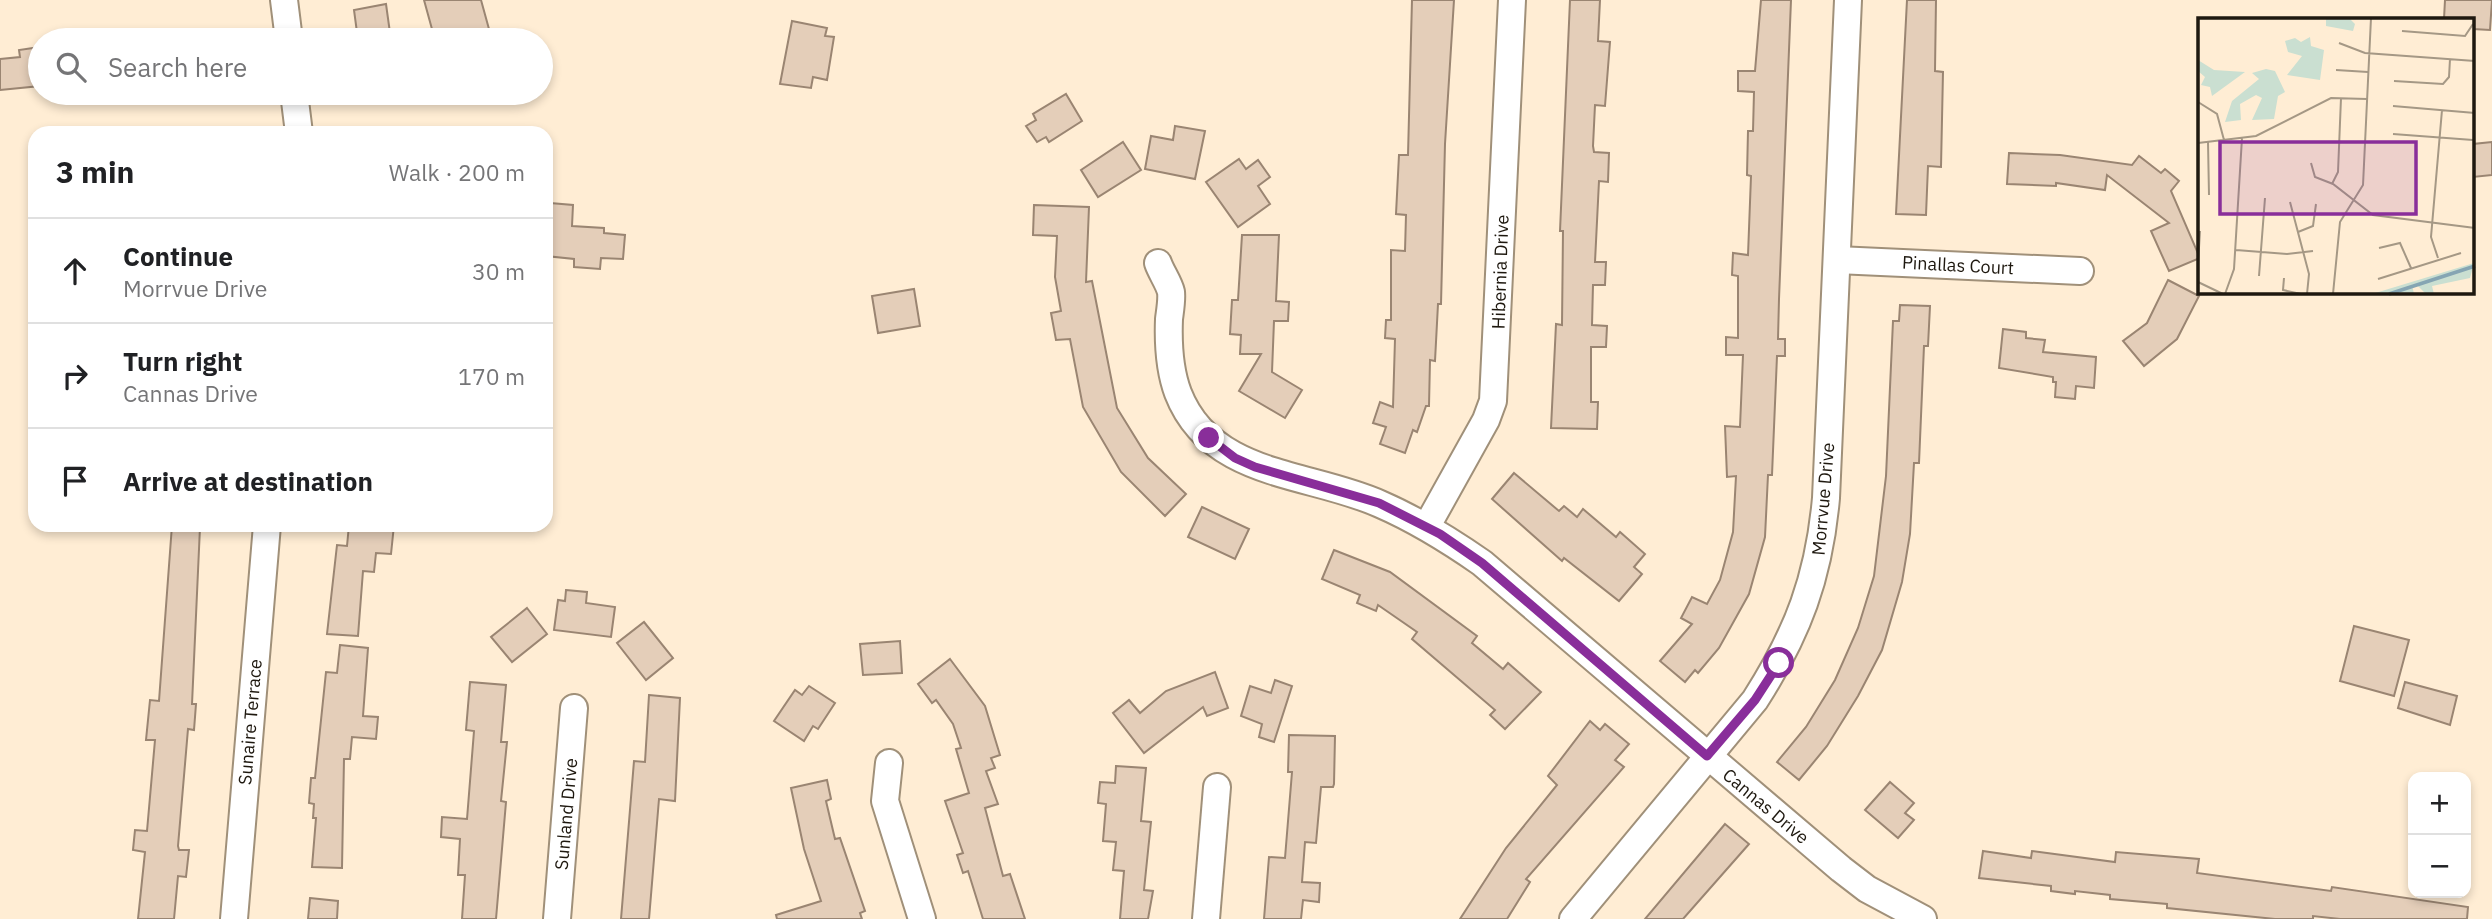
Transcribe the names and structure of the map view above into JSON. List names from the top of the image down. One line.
{"streets":{"street":["Pinallas Court","Hibernia Drive","Morrvue Drive","Sunaire Terrace","Cannas Drive","Sunland Drive"]},"crossings":[["Pinallas Court","Morrvue Drive"],["Hibernia Drive","Cannas Drive"],["Morrvue Drive","Cannas Drive"]],"page":{"search":"Search here","heading":["3 min","Walk · 200 m"],"list":[["Continue","Morrvue Drive","30 m"],["Turn right","Cannas Drive","170 m"],"Arrive at destination"],"map_buttons":["+","−"]}}
